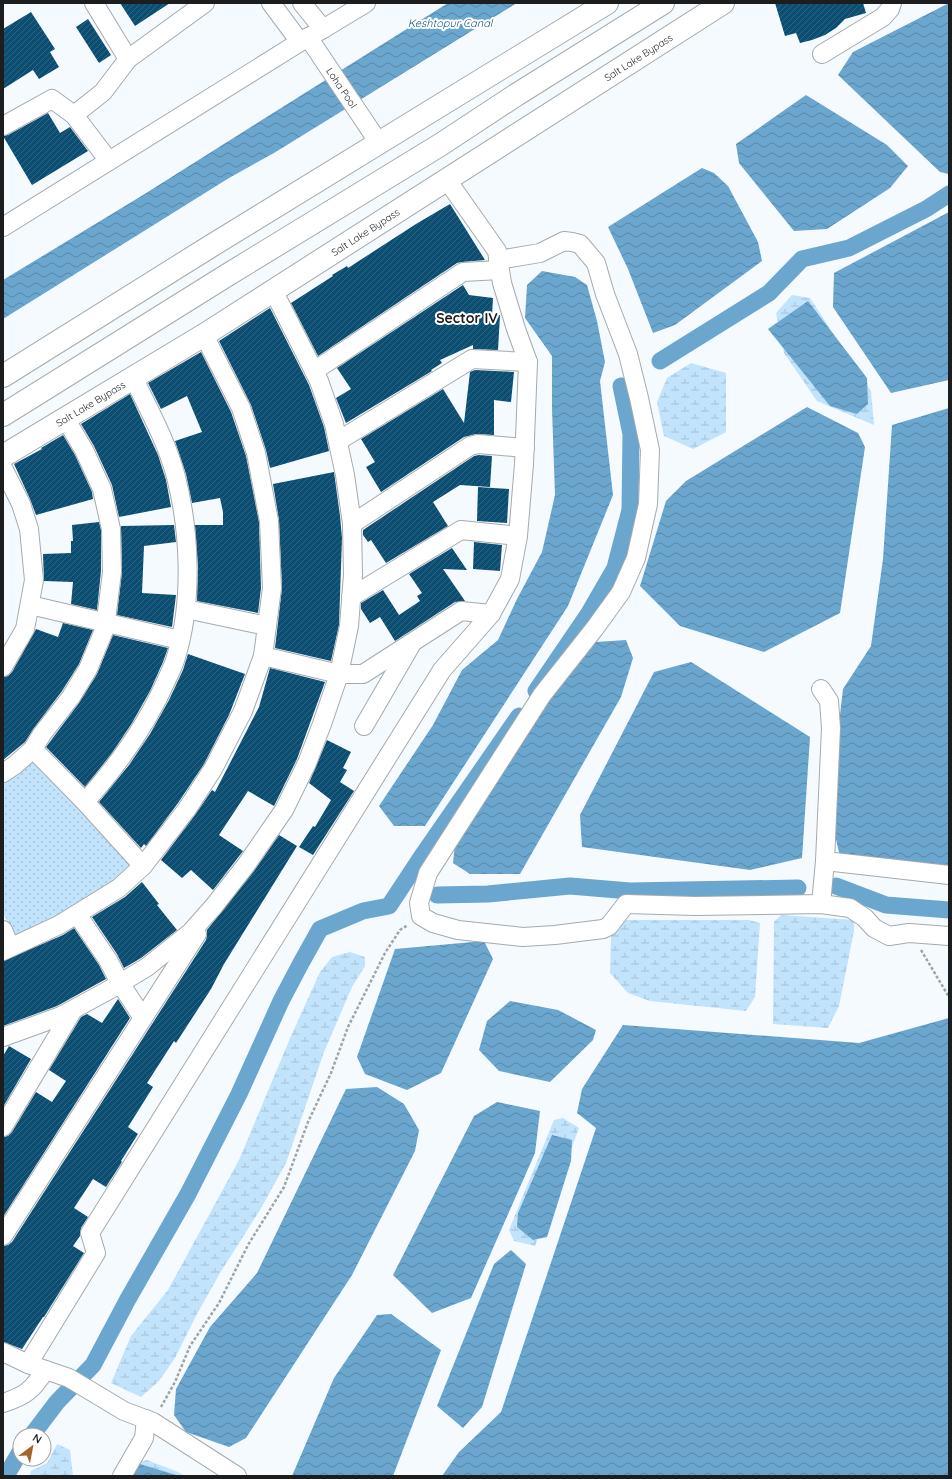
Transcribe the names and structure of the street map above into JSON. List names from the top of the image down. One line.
{"streets":{"main road":["Salt Lake Bypass"],"street":["Loha Pool"]},"districts":["Sector IV"],"water":["Keshtopur Canal"],"north":"top right"}
